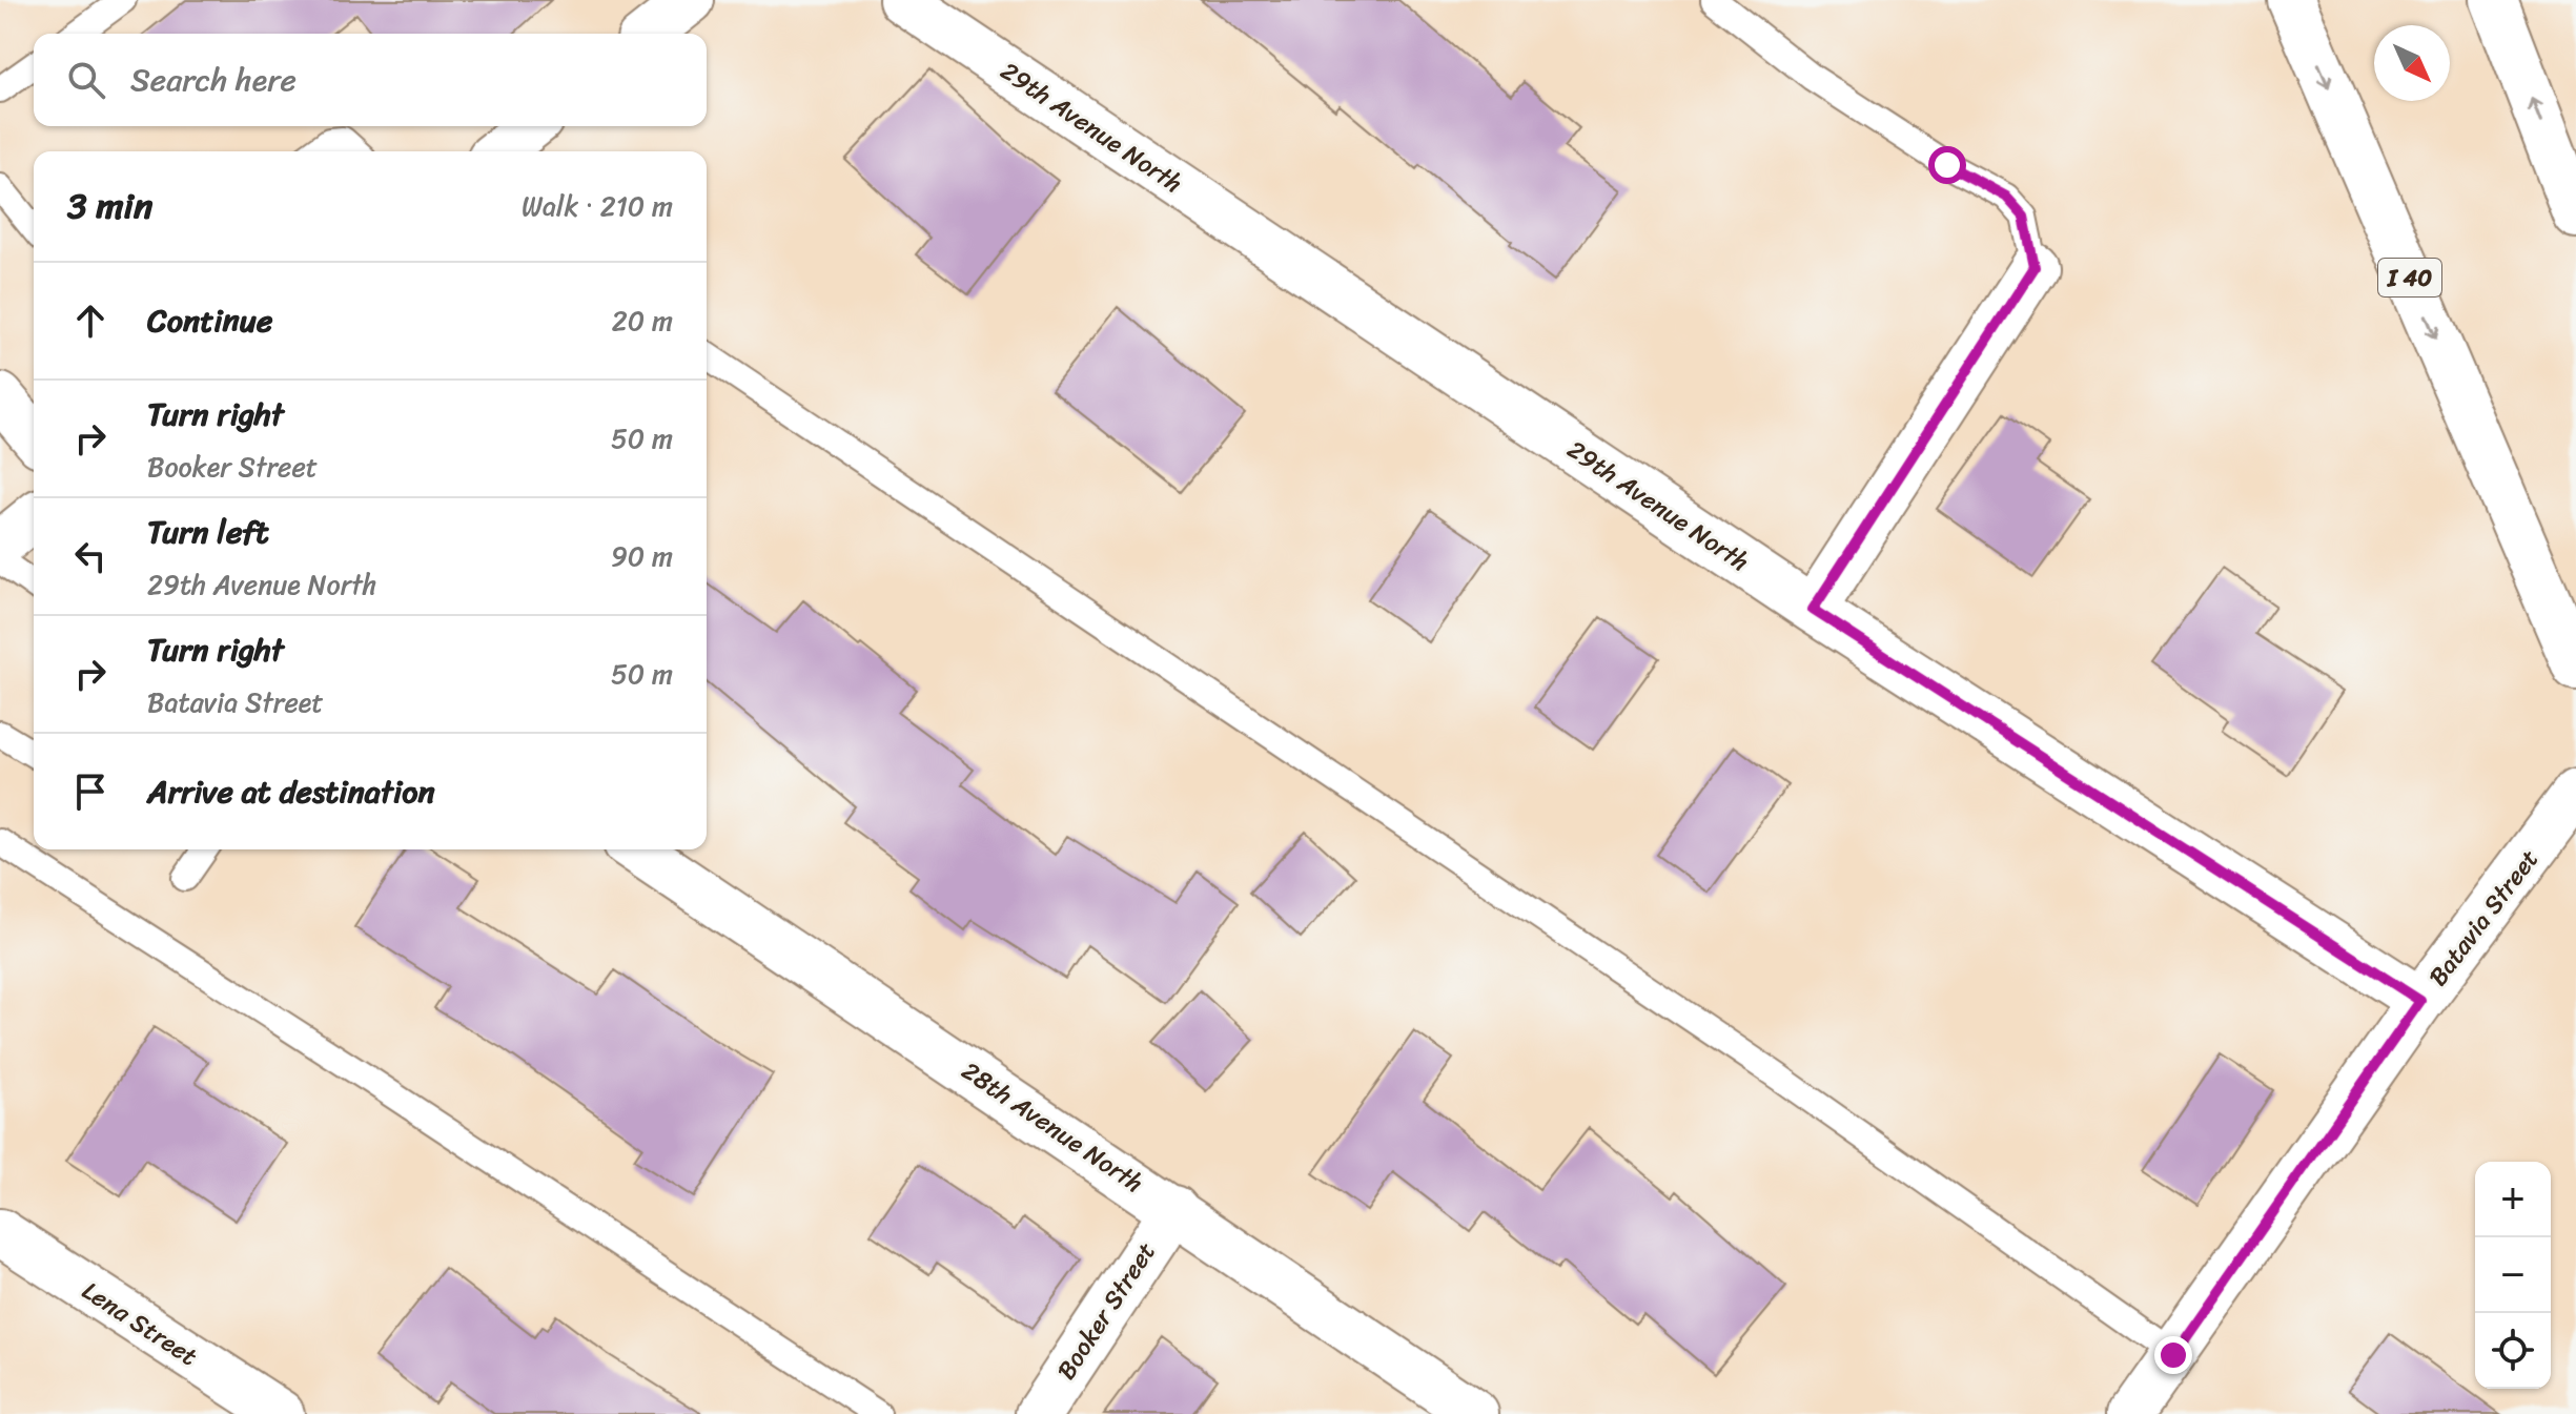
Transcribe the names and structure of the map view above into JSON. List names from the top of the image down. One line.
{"streets":{"main road":["29th Avenue North","I 40","Batavia Street","28th Avenue North","Booker Street","Lena Street"]},"crossings":[["29th Avenue North","Batavia Street"],["28th Avenue North","Booker Street"]],"north":"bottom right","page":{"search":"Search here","heading":["3 min","Walk · 210 m"],"list":[["Continue","20 m"],["Turn right","Booker Street","50 m"],["Turn left","29th Avenue North","90 m"],["Turn right","Batavia Street","50 m"],"Arrive at destination"],"map_buttons":["+","−"]}}
